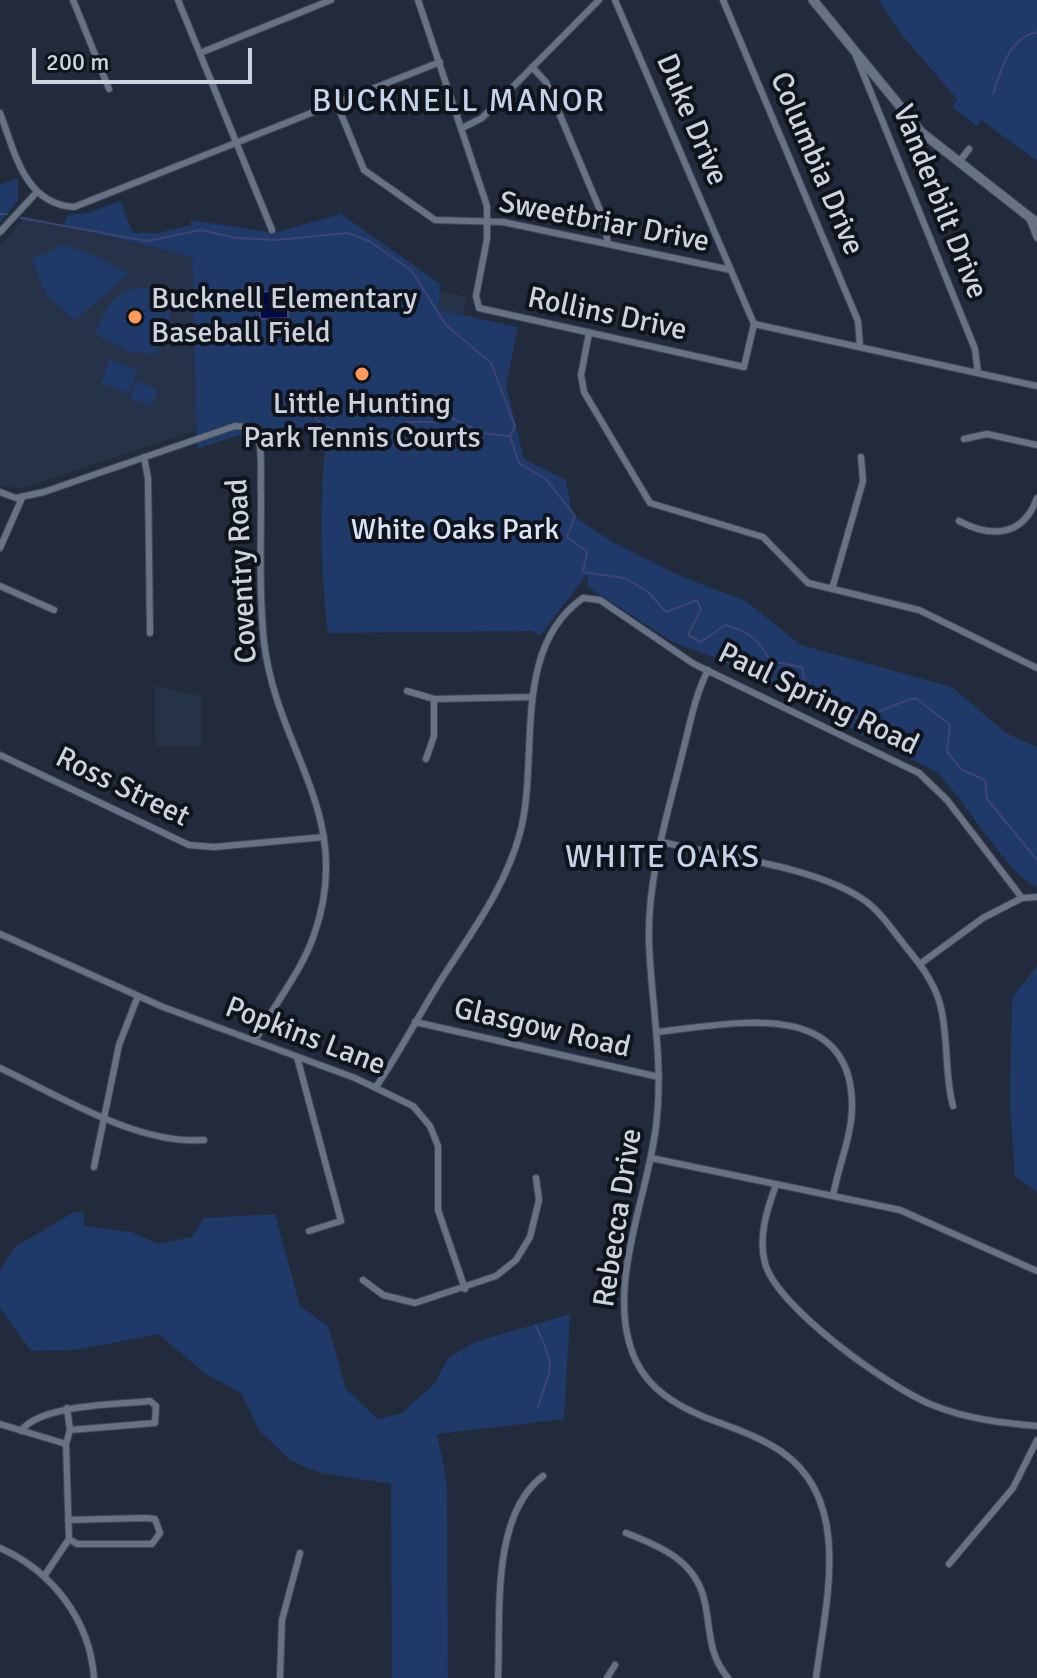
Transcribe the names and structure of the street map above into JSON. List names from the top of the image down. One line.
{"streets":{"street":["Duke Drive","Columbia Drive","Vanderbilt Drive","Sweetbriar Drive","Rollins Drive","Coventry Road","Paul Spring Road","Ross Street","Glasgow Road","Popkins Lane","Rebecca Drive"]},"crossings":[["Duke Drive","Sweetbriar Drive"],["Duke Drive","Rollins Drive"],["Sweetbriar Drive","Rollins Drive"],["Coventry Road","Ross Street"],["Coventry Road","Popkins Lane"],["Paul Spring Road","Rebecca Drive"],["Glasgow Road","Rebecca Drive"]],"districts":["BUCKNELL MANOR","WHITE OAKS"],"parks":["White Oaks Park"],"places":["Bucknell Elementary Baseball Field","Little Hunting Park Tennis Courts"],"scale_bar":"200 m"}
